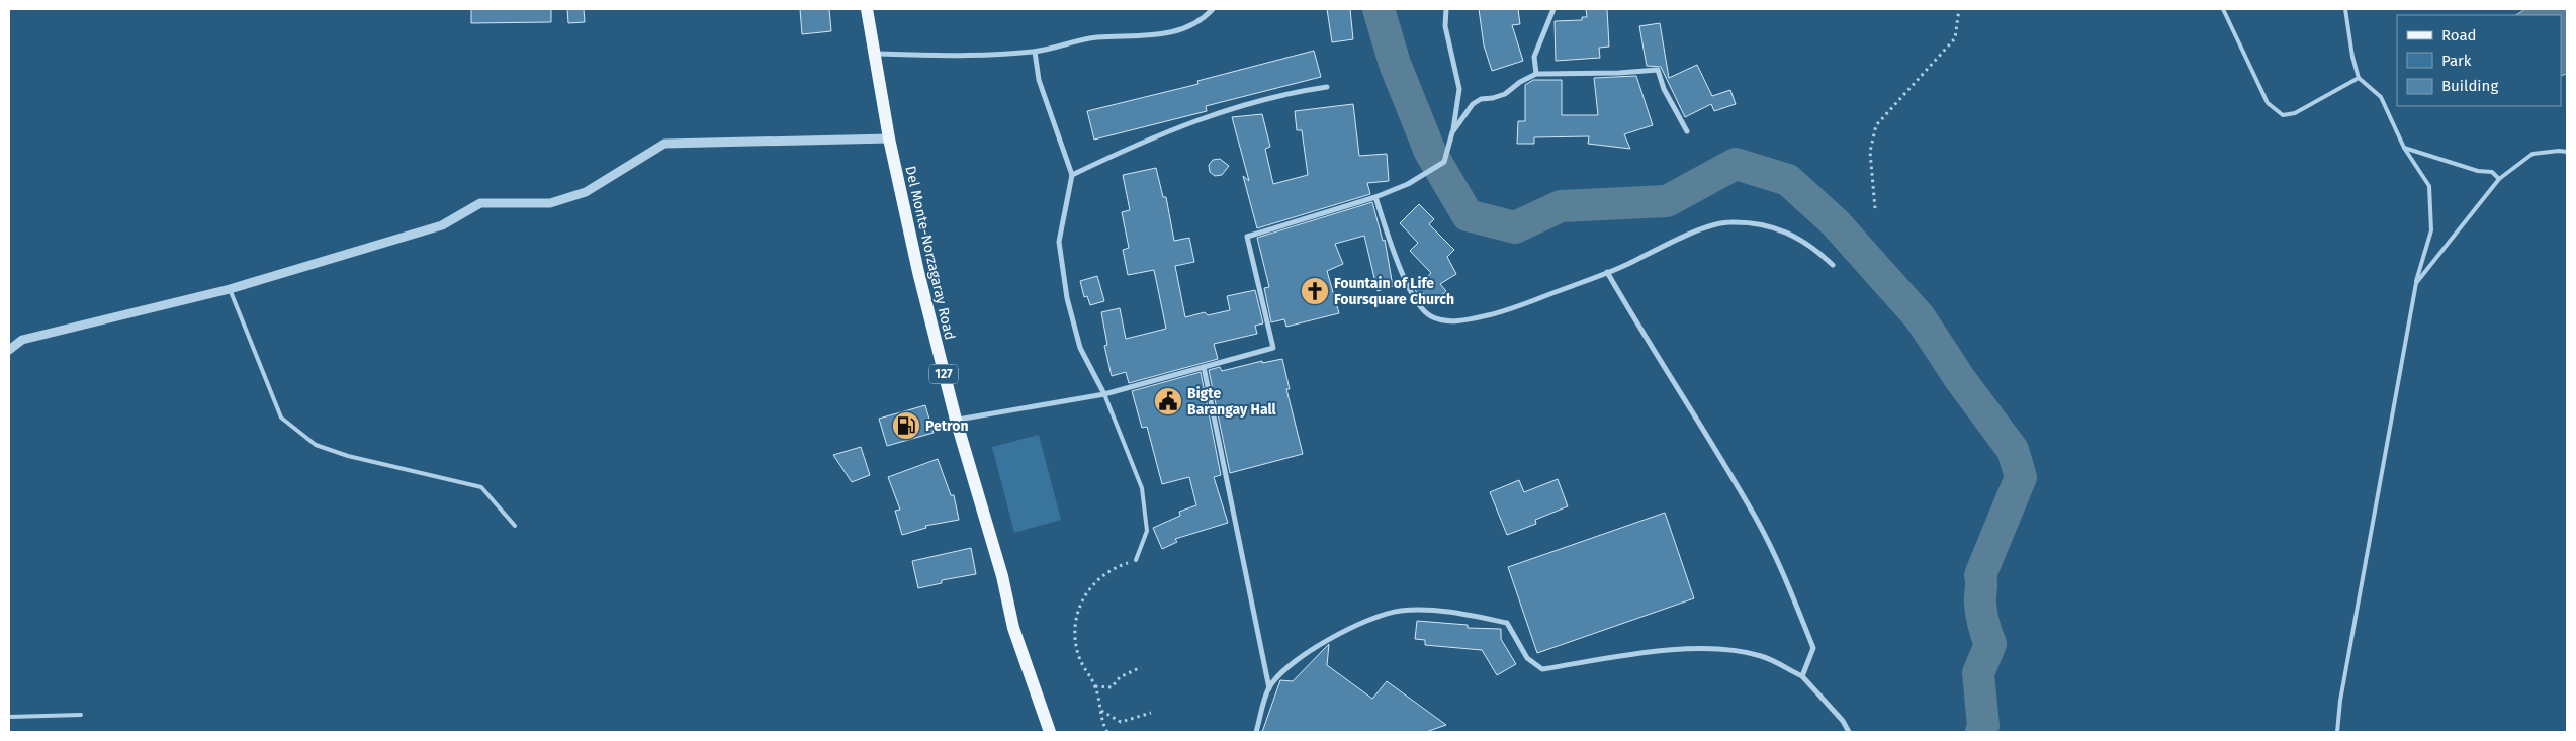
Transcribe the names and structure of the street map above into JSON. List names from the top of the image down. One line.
{"streets":{"main road":["Del Monte-Norzagaray Road","127"]},"places":{"church":["Fountain of Life Foursquare Church"],"public building":["Bigte Barangay Hall"],"fuel station":["Petron"]},"legend":["Road","Park","Building"]}
